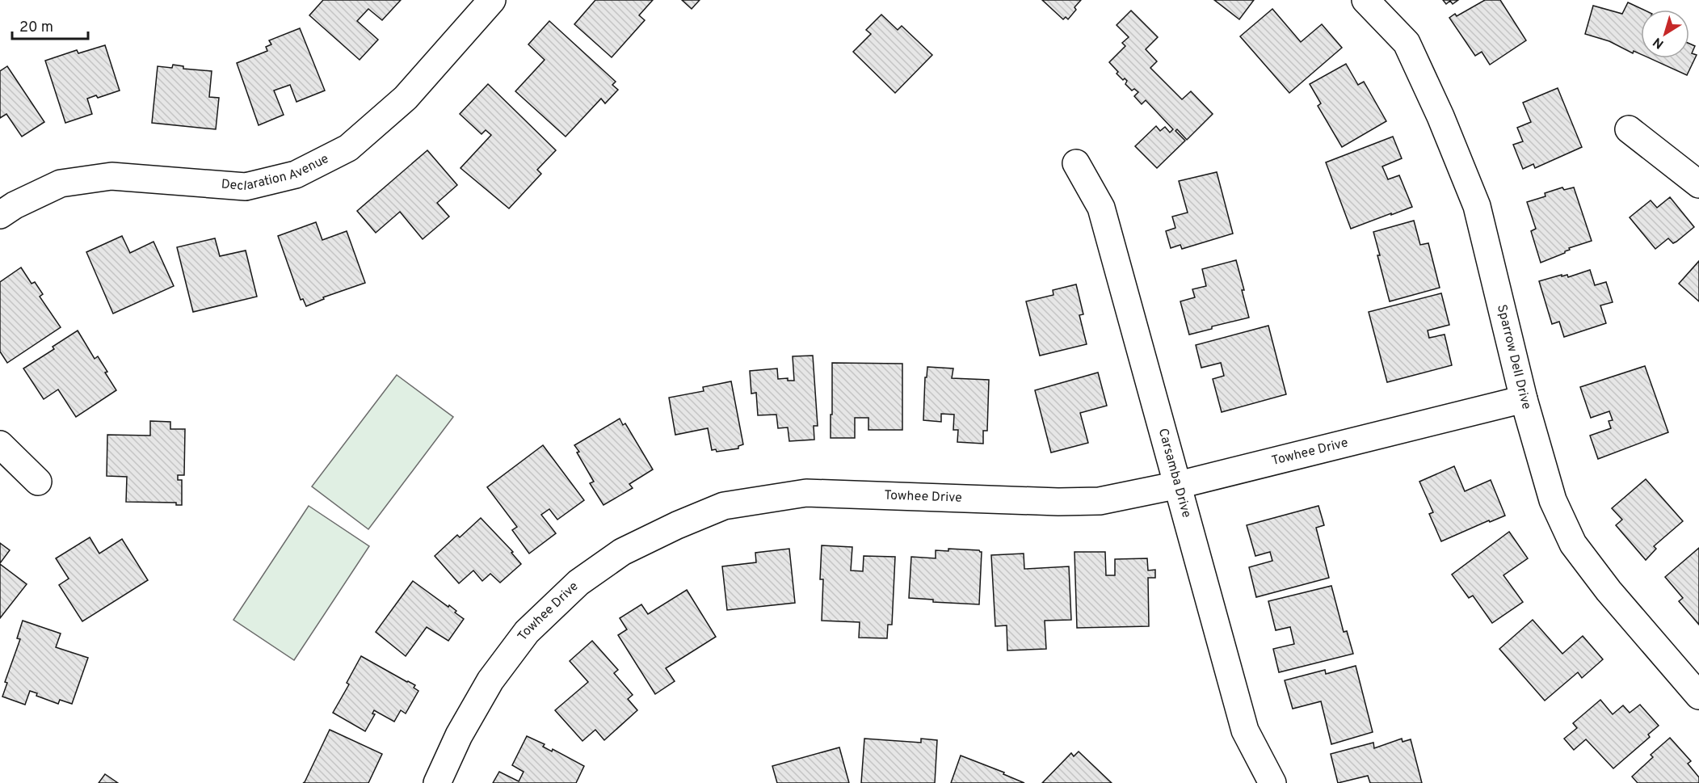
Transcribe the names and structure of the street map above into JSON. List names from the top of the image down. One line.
{"streets":{"street":["Declaration Avenue","Sparrow Dell Drive","Towhee Drive","Carsamba Drive"]},"crossings":[["Sparrow Dell Drive","Towhee Drive"],["Towhee Drive","Carsamba Drive"]],"scale_bar":"20 m","north":"bottom left"}
